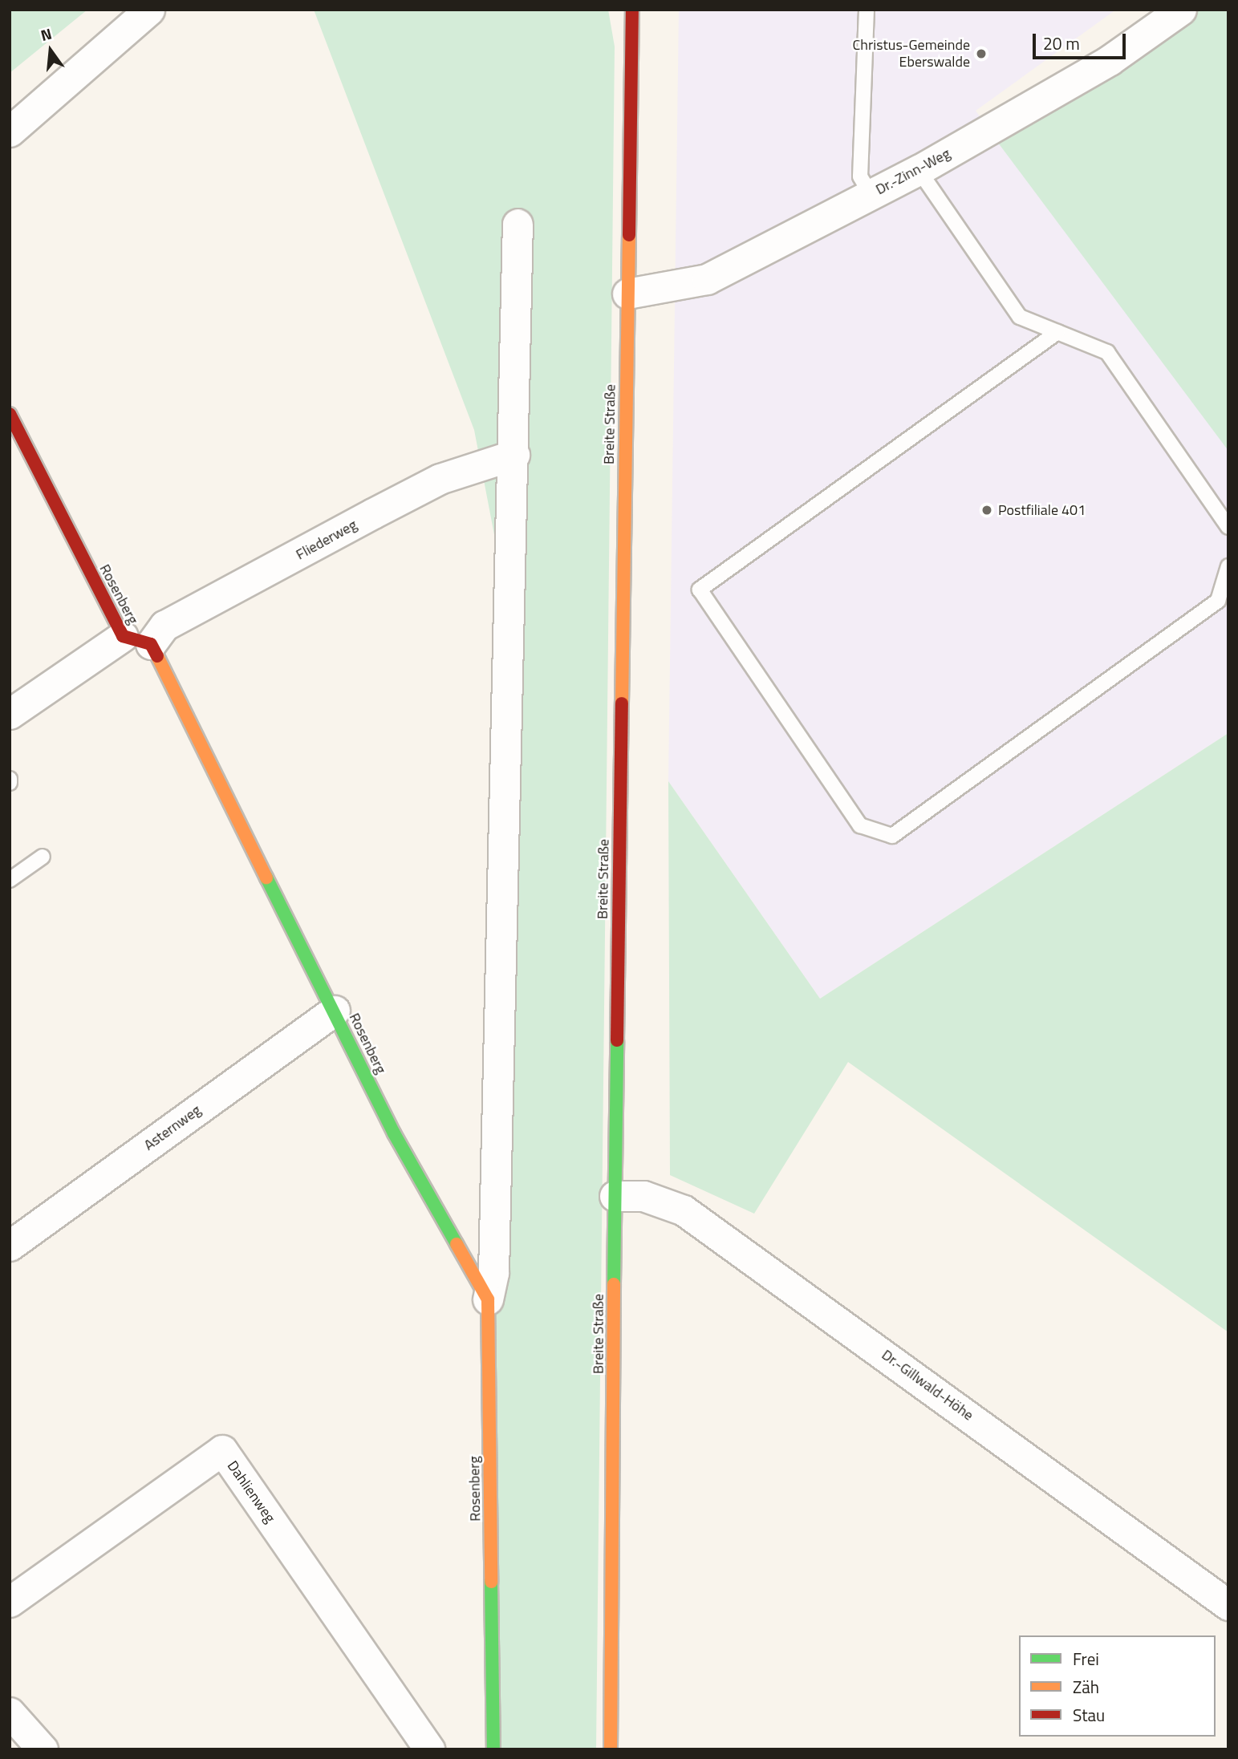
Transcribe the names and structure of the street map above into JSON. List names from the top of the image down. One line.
{"streets":{"main road":["Breite Straße","Rosenberg"],"street":["Dr.-Zinn-Weg","Fliederweg","Asternweg","Dr.-Gillwald-Höhe","Dahlienweg"]},"crossings":[["Dr.-Zinn-Weg","Breite Straße"],["Breite Straße","Dr.-Gillwald-Höhe"],["Fliederweg","Rosenberg"],["Rosenberg","Asternweg"]],"places":["Christus-Gemeinde Eberswalde","Postfiliale 401"],"legend":["Frei","Zäh","Stau"],"scale_bar":"20 m","north":"top"}
